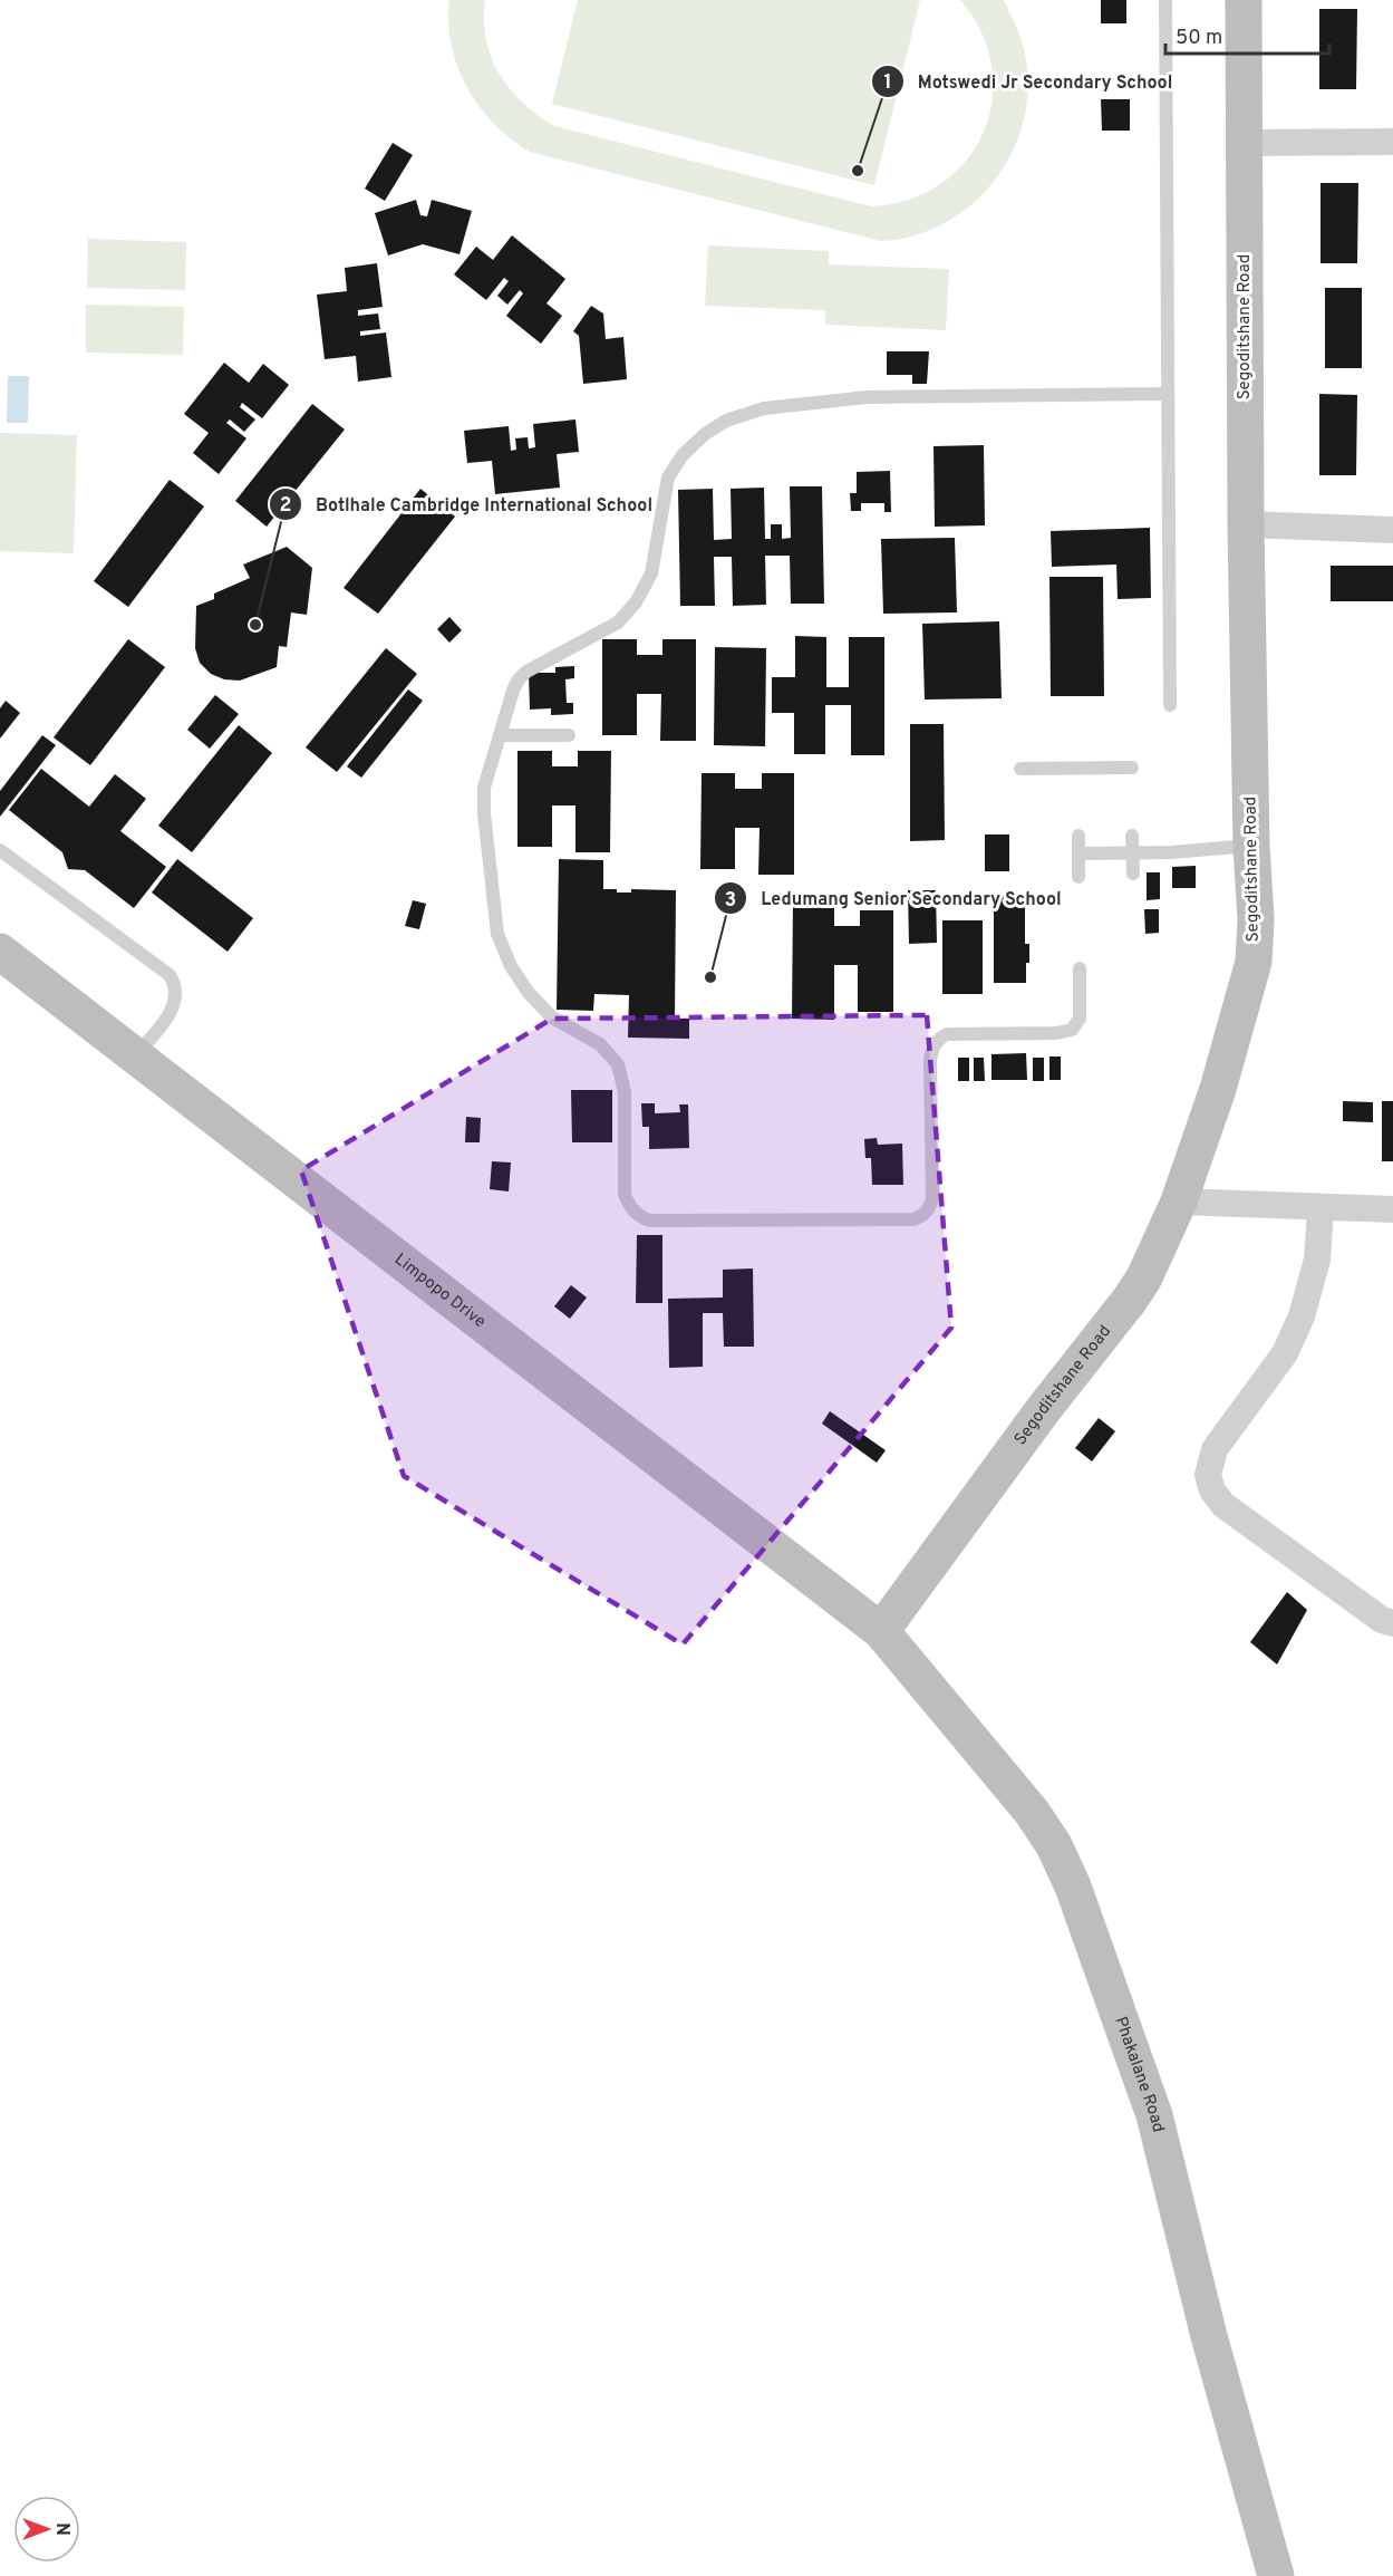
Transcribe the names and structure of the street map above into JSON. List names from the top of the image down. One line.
{"streets":{"street":["Segoditshane Road","Limpopo Drive","Phakalane Road"]},"crossings":[["Segoditshane Road","Limpopo Drive"],["Segoditshane Road","Phakalane Road"],["Limpopo Drive","Phakalane Road"]],"places":["Motswedi Jr Secondary School","Botlhale Cambridge International School","Ledumang Senior Secondary School"],"scale_bar":"50 m","north":"right"}
